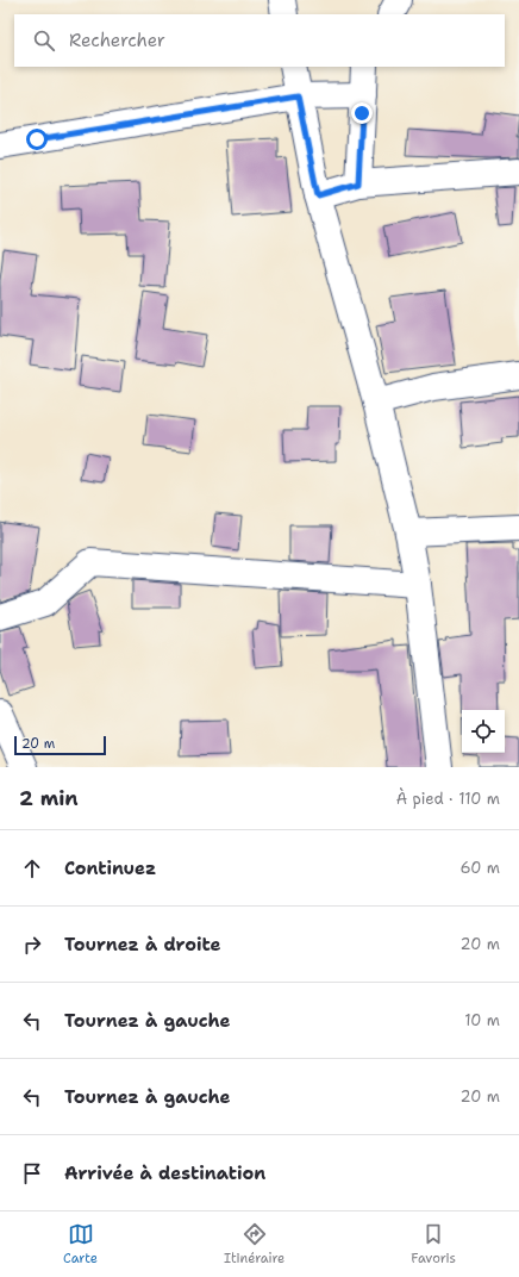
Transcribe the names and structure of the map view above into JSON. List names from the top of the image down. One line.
{"scale_bar":"20 m","page":{"search":"Rechercher","scale":"20 m","heading":["2 min","À pied · 110 m"],"list":[["Continuez","60 m"],["Tournez à droite","20 m"],["Tournez à gauche","10 m"],["Tournez à gauche","20 m"],"Arrivée à destination"],"nav":["Carte","Itinéraire","Favoris"]}}
